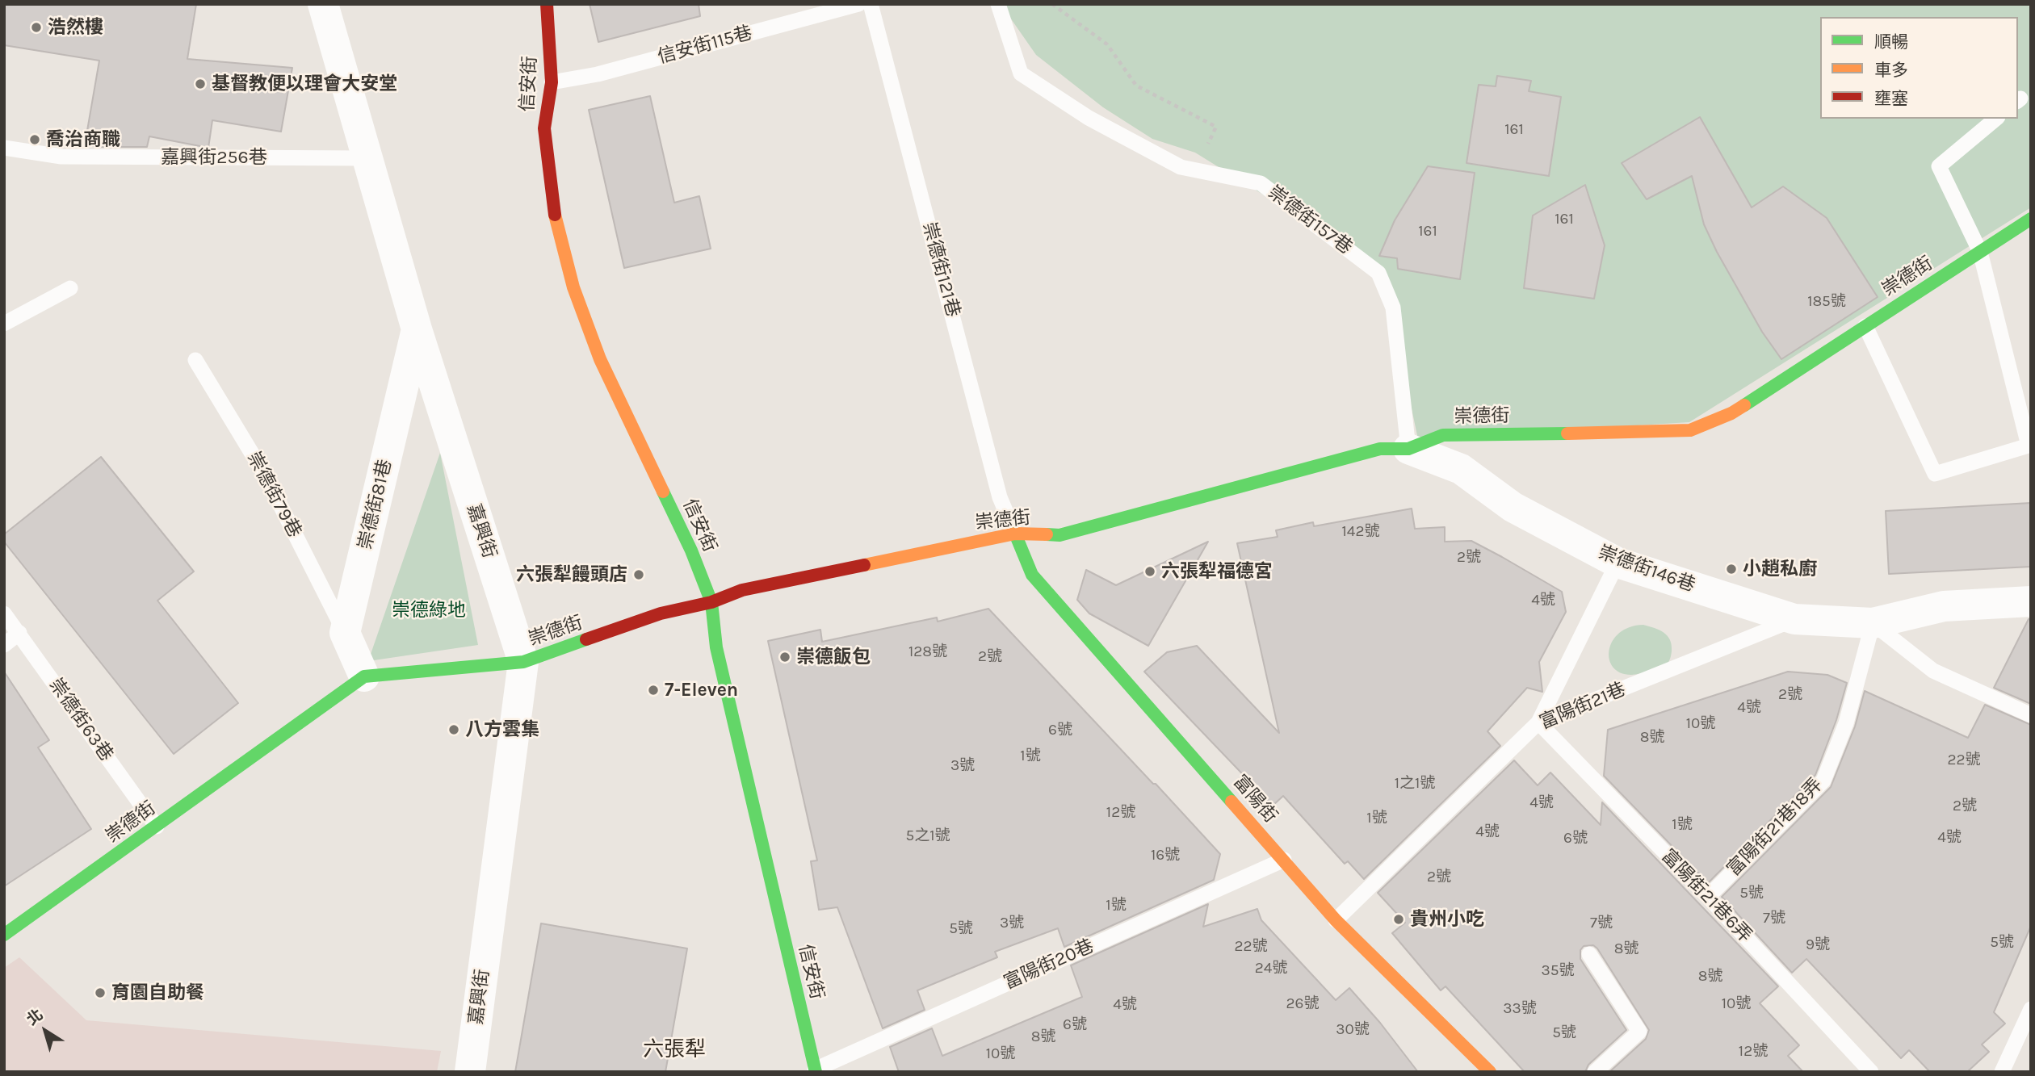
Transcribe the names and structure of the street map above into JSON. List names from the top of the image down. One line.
{"streets":{"street":["信安街","崇德街","崇德街81巷","嘉興街","崇德街146巷","富陽街"],"lane":["信安街115巷","嘉興街256巷","崇德街157巷","崇德街121巷","崇德街79巷","富陽街21巷","崇德街63巷","富陽街21巷18弄","富陽街21巷6弄","富陽街20巷"]},"crossings":[["信安街115巷","信安街"],["信安街","崇德街"],["信安街","富陽街20巷"],["嘉興街256巷","嘉興街"],["崇德街157巷","崇德街"],["崇德街157巷","崇德街146巷"],["崇德街121巷","崇德街"],["崇德街121巷","富陽街"],["崇德街","嘉興街"],["崇德街","崇德街146巷"],["崇德街","崇德街63巷"],["崇德街","富陽街"],["崇德街79巷","崇德街81巷"],["崇德街81巷","嘉興街"],["崇德街146巷","富陽街21巷"],["崇德街146巷","富陽街21巷18弄"],["富陽街21巷","富陽街"],["富陽街21巷","富陽街21巷6弄"],["富陽街","富陽街20巷"],["富陽街21巷18弄","富陽街21巷6弄"]],"districts":["六張犁"],"parks":["崇德綠地"],"places":["浩然樓","基督教便以理會大安堂","喬治商職","小趙私廚","六張犁福德宮","六張犁饅頭店","崇德飯包","7-Eleven","八方雲集","貴州小吃","育園自助餐"],"house_numbers":["161","161","161","185號","142號","2號","4號","128號","2號","2號","4號","10號","6號","8號","1號","22號","3號","1之1號","4號","2號","12號","1號","1號","4號","5之1號","4號","6號","16號","2號","5號","1號","7號","3號","7號","5號","5號","9號","22號","8號","24號","35號","8號","26號","10號","4號","33號","6號","30號","5號","8號","12號","10號"],"legend":["順暢","車多","壅塞"],"north":"top left"}
